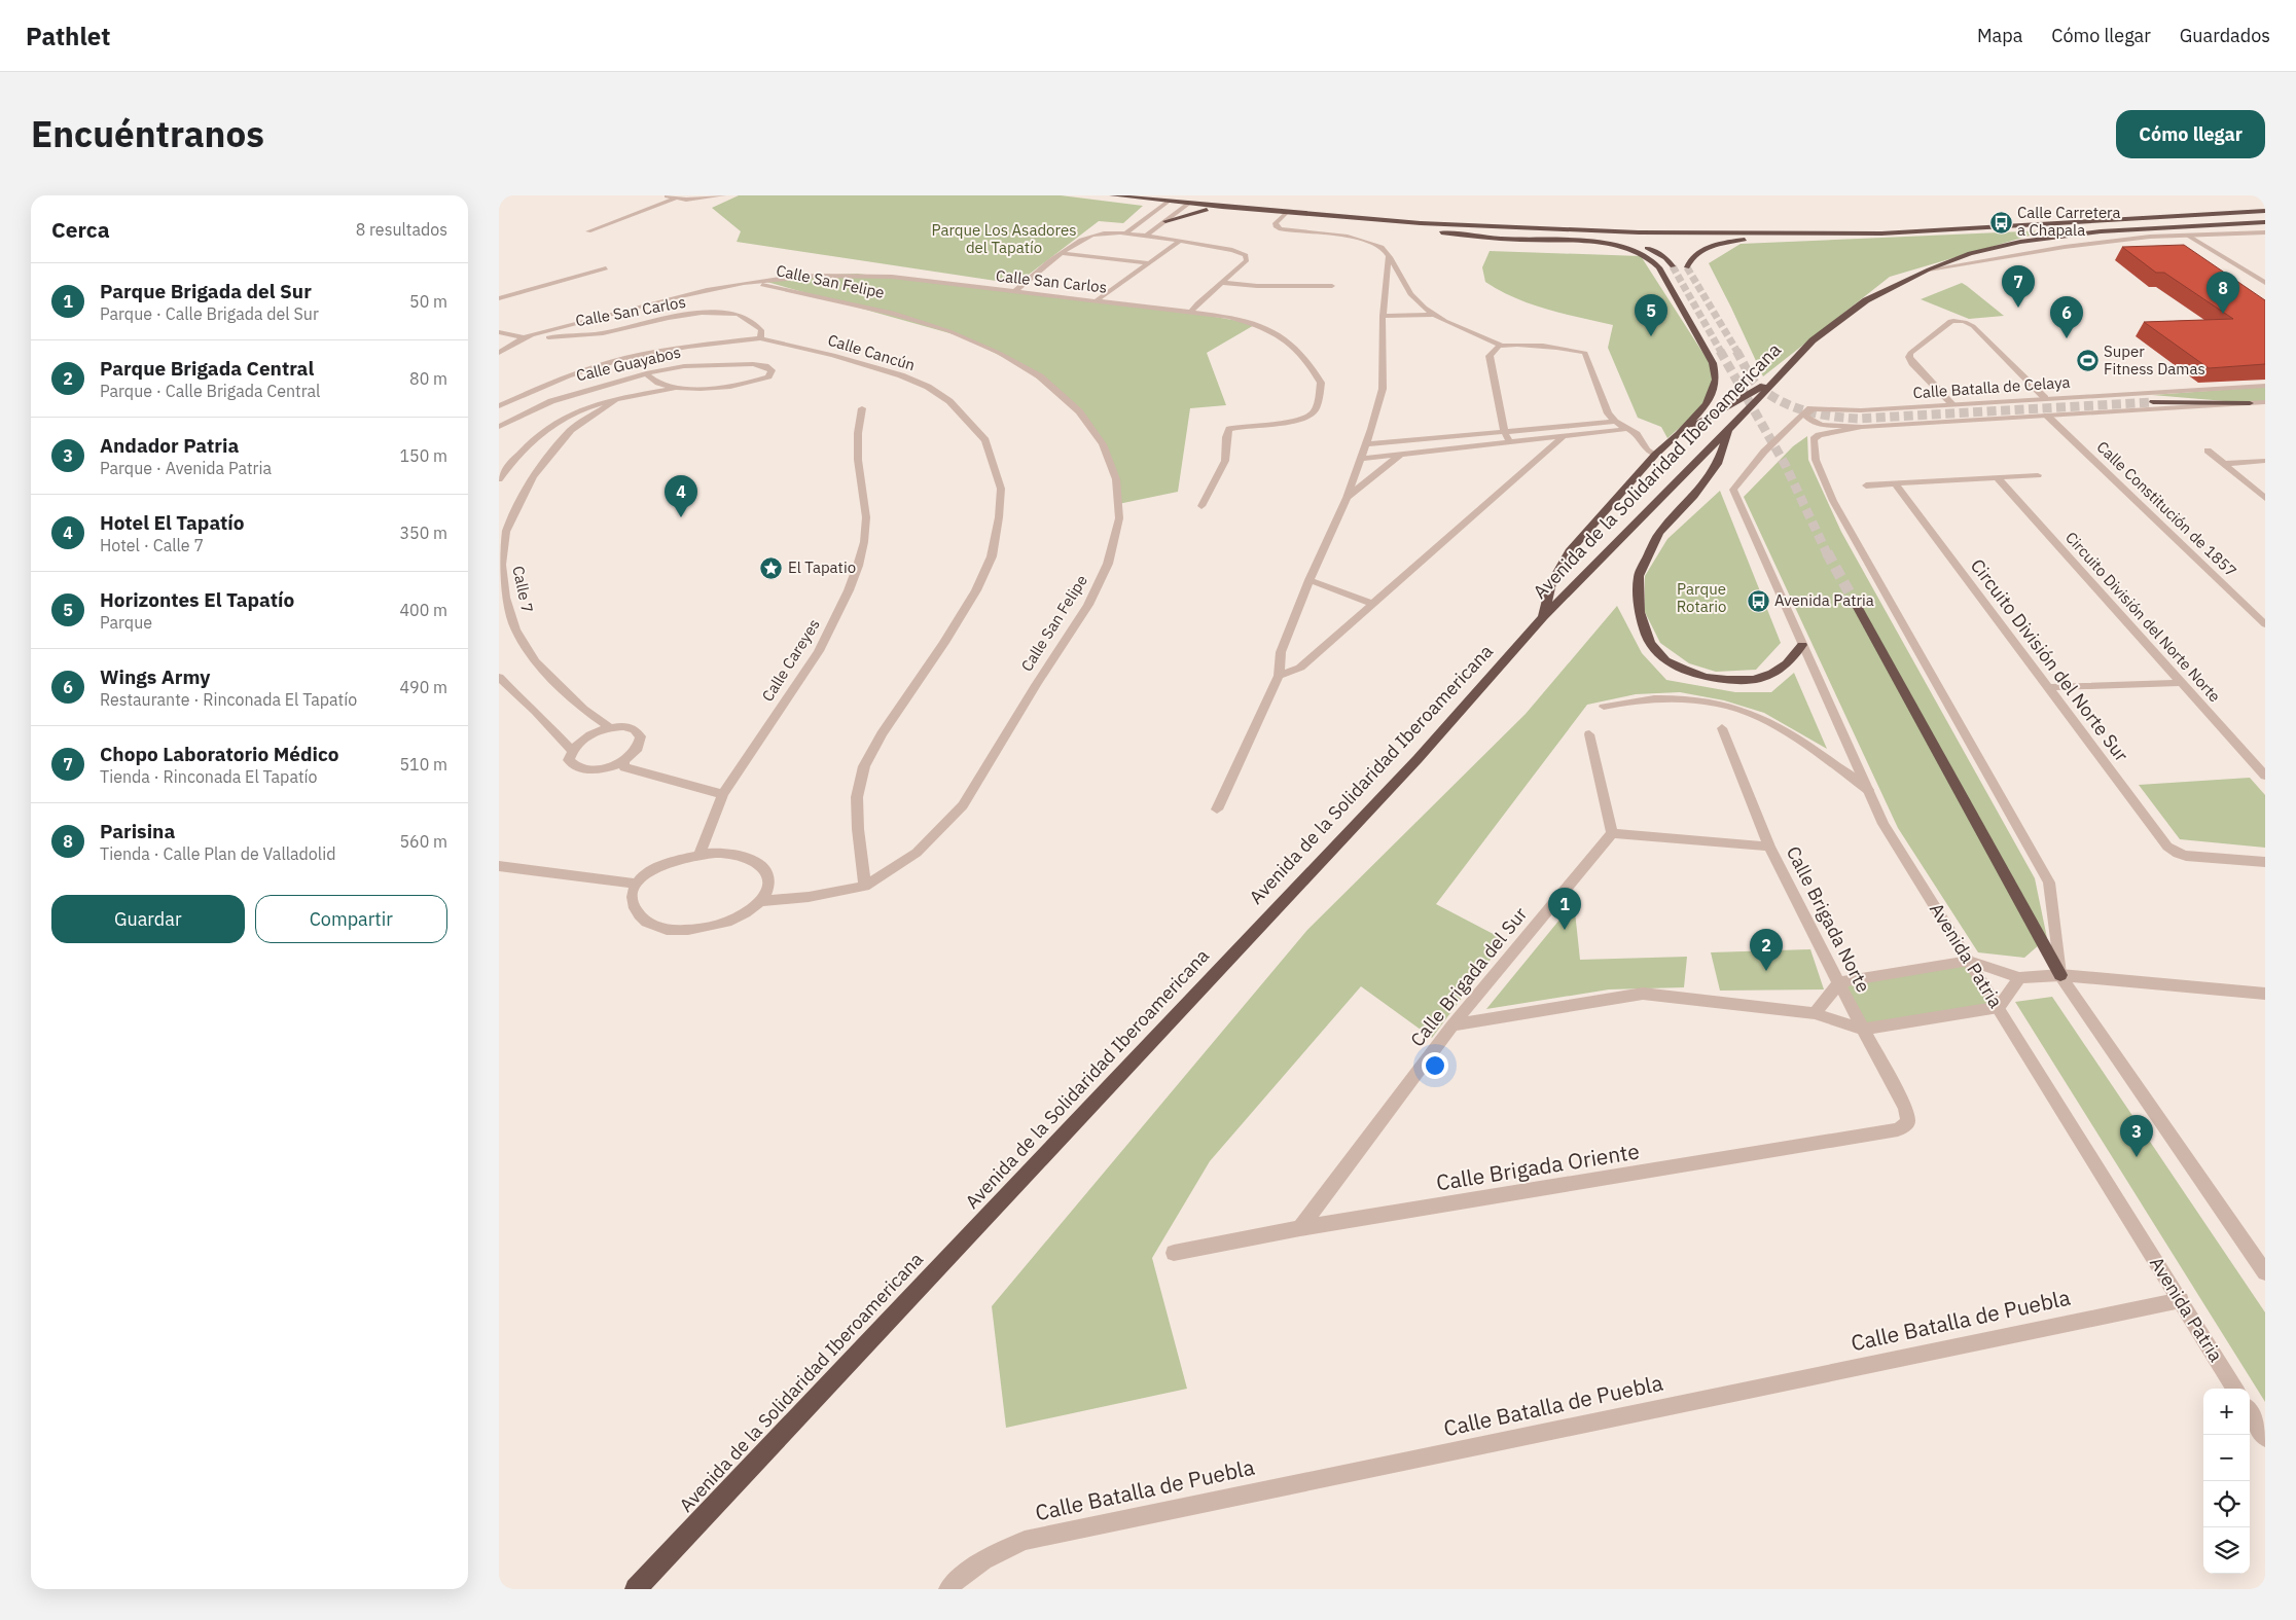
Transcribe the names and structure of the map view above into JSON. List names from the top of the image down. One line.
{"streets":{"highway":["Avenida de la Solidaridad Iberoamericana"],"street":["Calle San Felipe","Calle San Carlos","Calle Cancún","Calle Guayabos","Calle Batalla de Celaya","Calle Constitución de 1857","Calle 7","Circuito División del Norte Norte","Calle Careyes","Circuito División del Norte Sur","Calle Brigada Norte","Avenida Patria","Calle Brigada del Sur","Calle Brigada Oriente","Calle Batalla de Puebla"]},"crossings":[["Calle San Felipe","Calle San Carlos"],["Calle San Felipe","Calle Cancún"],["Calle San Carlos","Calle Cancún"],["Calle Guayabos","Calle 7"],["Calle Batalla de Celaya","Calle Constitución de 1857"],["Calle Batalla de Celaya","Avenida Patria"],["Calle Brigada Norte","Calle Brigada Oriente"],["Avenida Patria","Calle Batalla de Puebla"],["Calle Brigada del Sur","Calle Brigada Oriente"]],"parks":["Parque Los Asadores del Tapatío","Parque Rotario"],"places":{"bus stop":["Calle Carretera a Chapala","Avenida Patria"],"sports":["Super Fitness Damas"],"place":["El Tapatio"]},"page":{"header":"Pathlet","nav":["Mapa","Cómo llegar","Guardados"],"title":"Encuéntranos","buttons":["Cómo llegar",["Guardar","Compartir"]],"heading":["Cerca","8 resultados"],"list":[{"mark":"1","name":"Parque Brigada del Sur","note":"Parque · Calle Brigada del Sur","value":"50 m"},{"mark":"2","name":"Parque Brigada Central","note":"Parque · Calle Brigada Central","value":"80 m"},{"mark":"3","name":"Andador Patria","note":"Parque · Avenida Patria","value":"150 m"},{"mark":"4","name":"Hotel El Tapatío","note":"Hotel · Calle 7","value":"350 m"},{"mark":"5","name":"Horizontes El Tapatío","note":"Parque","value":"400 m"},{"mark":"6","name":"Wings Army","note":"Restaurante · Rinconada El Tapatío","value":"490 m"},{"mark":"7","name":"Chopo Laboratorio Médico","note":"Tienda · Rinconada El Tapatío","value":"510 m"},{"mark":"8","name":"Parisina","note":"Tienda · Calle Plan de Valladolid","value":"560 m"}],"pins":["7","8","5","6","4","1","2","3"],"map_buttons":["+","−"]}}
